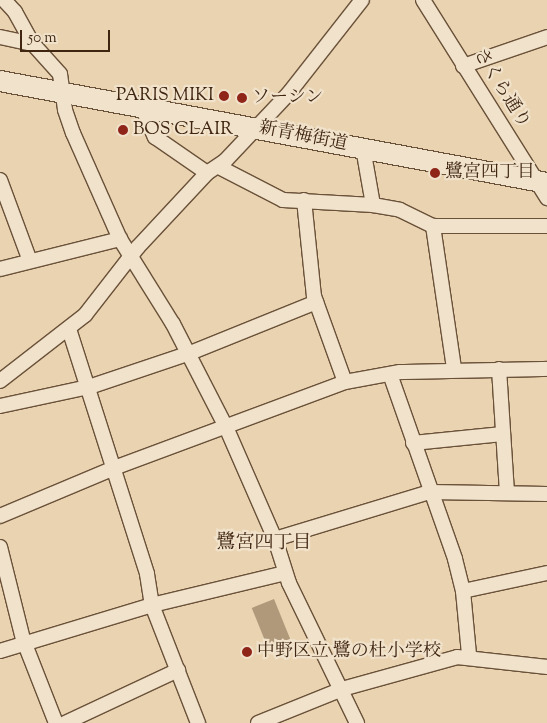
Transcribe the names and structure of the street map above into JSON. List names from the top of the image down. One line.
{"streets":{"main road":["新青梅街道"],"street":["さくら通り"]},"crossings":[["さくら通り","新青梅街道"]],"districts":["鷺宮四丁目"],"places":["PARIS MIKI","ソーシン","BOS CLAIR","鷺宮四丁目","中野区立 鷺の杜小学校"],"scale_bar":"50 m"}
